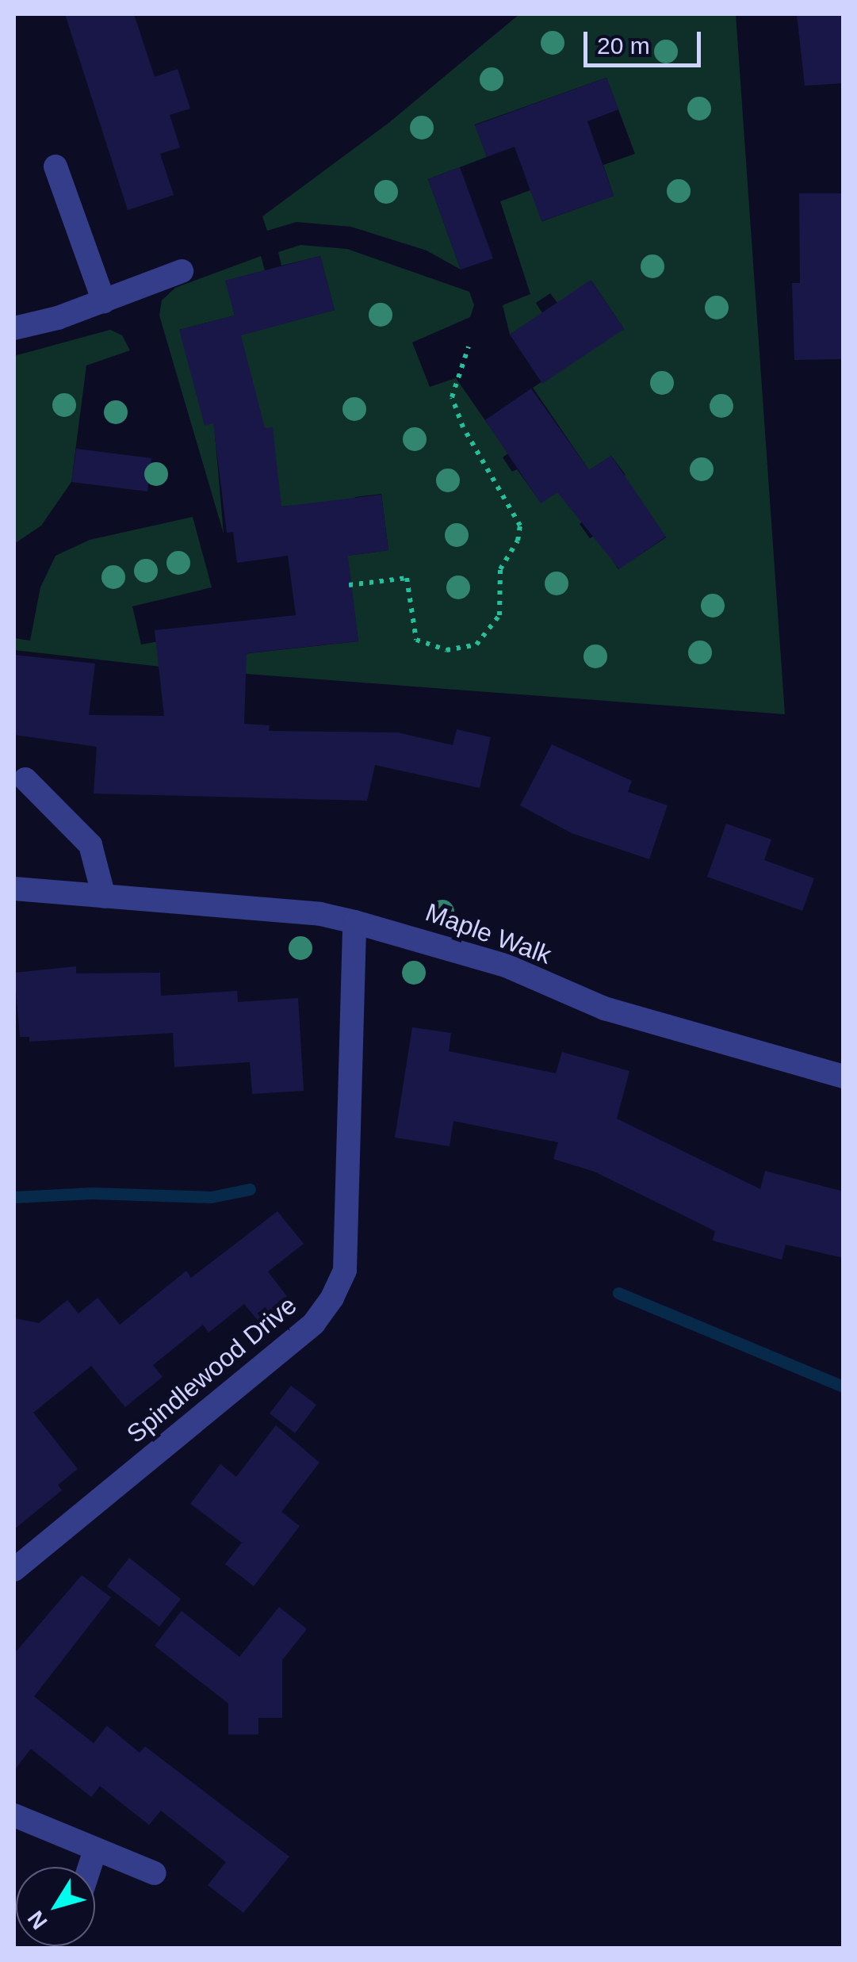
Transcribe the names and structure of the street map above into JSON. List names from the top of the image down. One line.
{"streets":{"street":["Maple Walk","Spindlewood Drive"]},"crossings":[["Maple Walk","Spindlewood Drive"]],"scale_bar":"20 m","north":"bottom left"}
